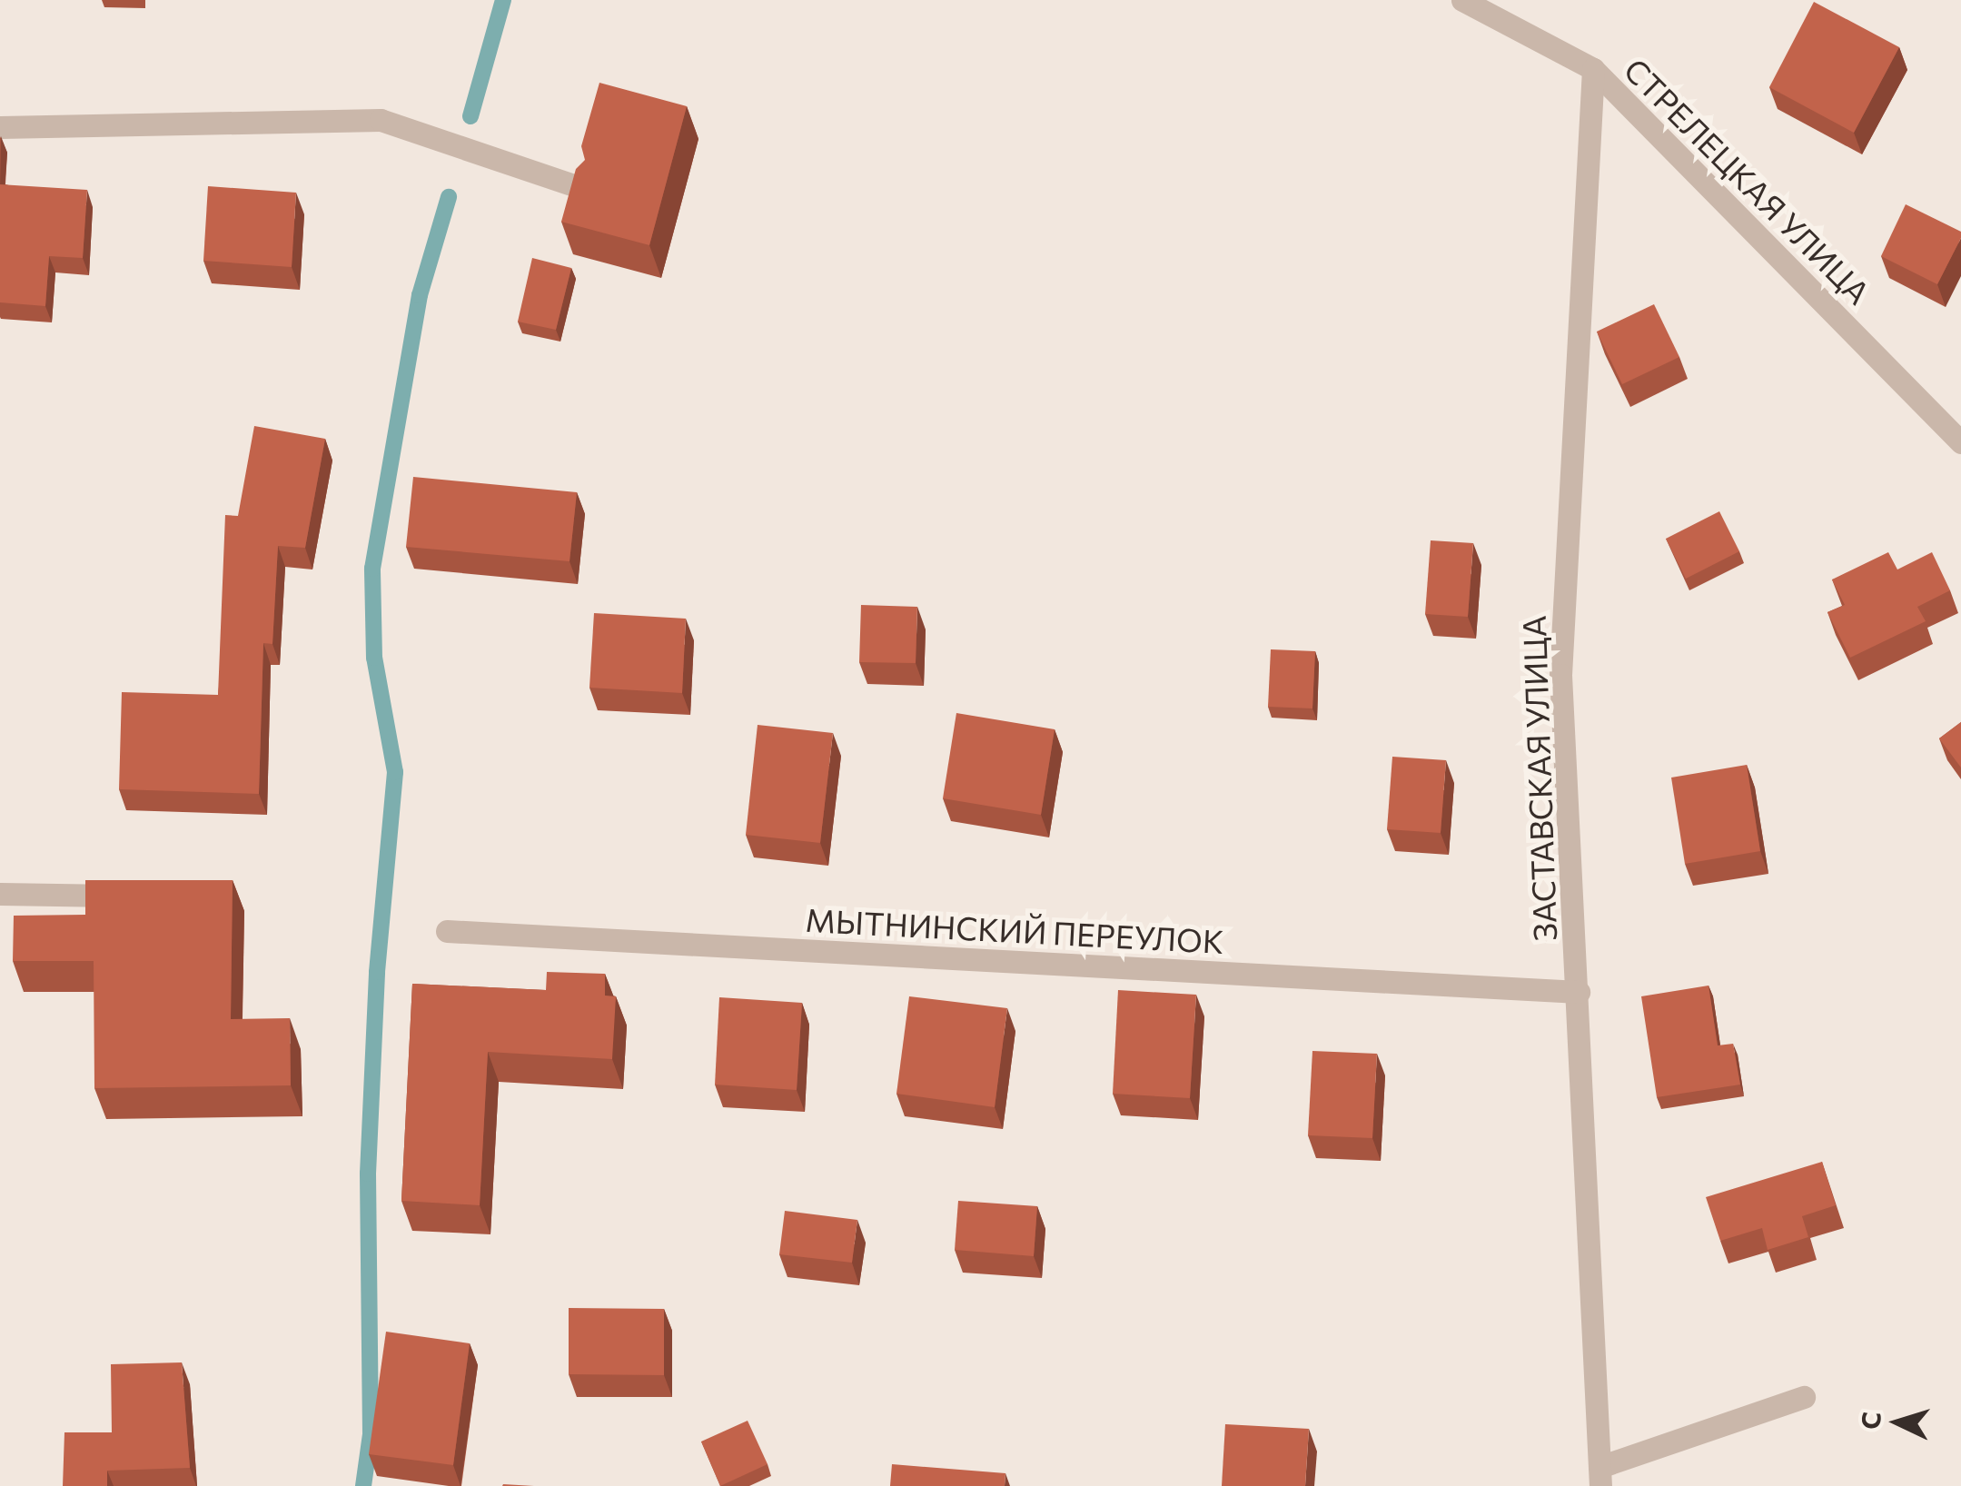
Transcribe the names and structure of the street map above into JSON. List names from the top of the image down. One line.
{"streets":{"street":["СТРЕЛЕЦКАЯ УЛИЦА","ЗАСТАВСКАЯ УЛИЦА","МЫТНИНСКИЙ ПЕРЕУЛОК"]},"crossings":[["СТРЕЛЕЦКАЯ УЛИЦА","ЗАСТАВСКАЯ УЛИЦА"],["ЗАСТАВСКАЯ УЛИЦА","МЫТНИНСКИЙ ПЕРЕУЛОК"]],"north":"left"}
